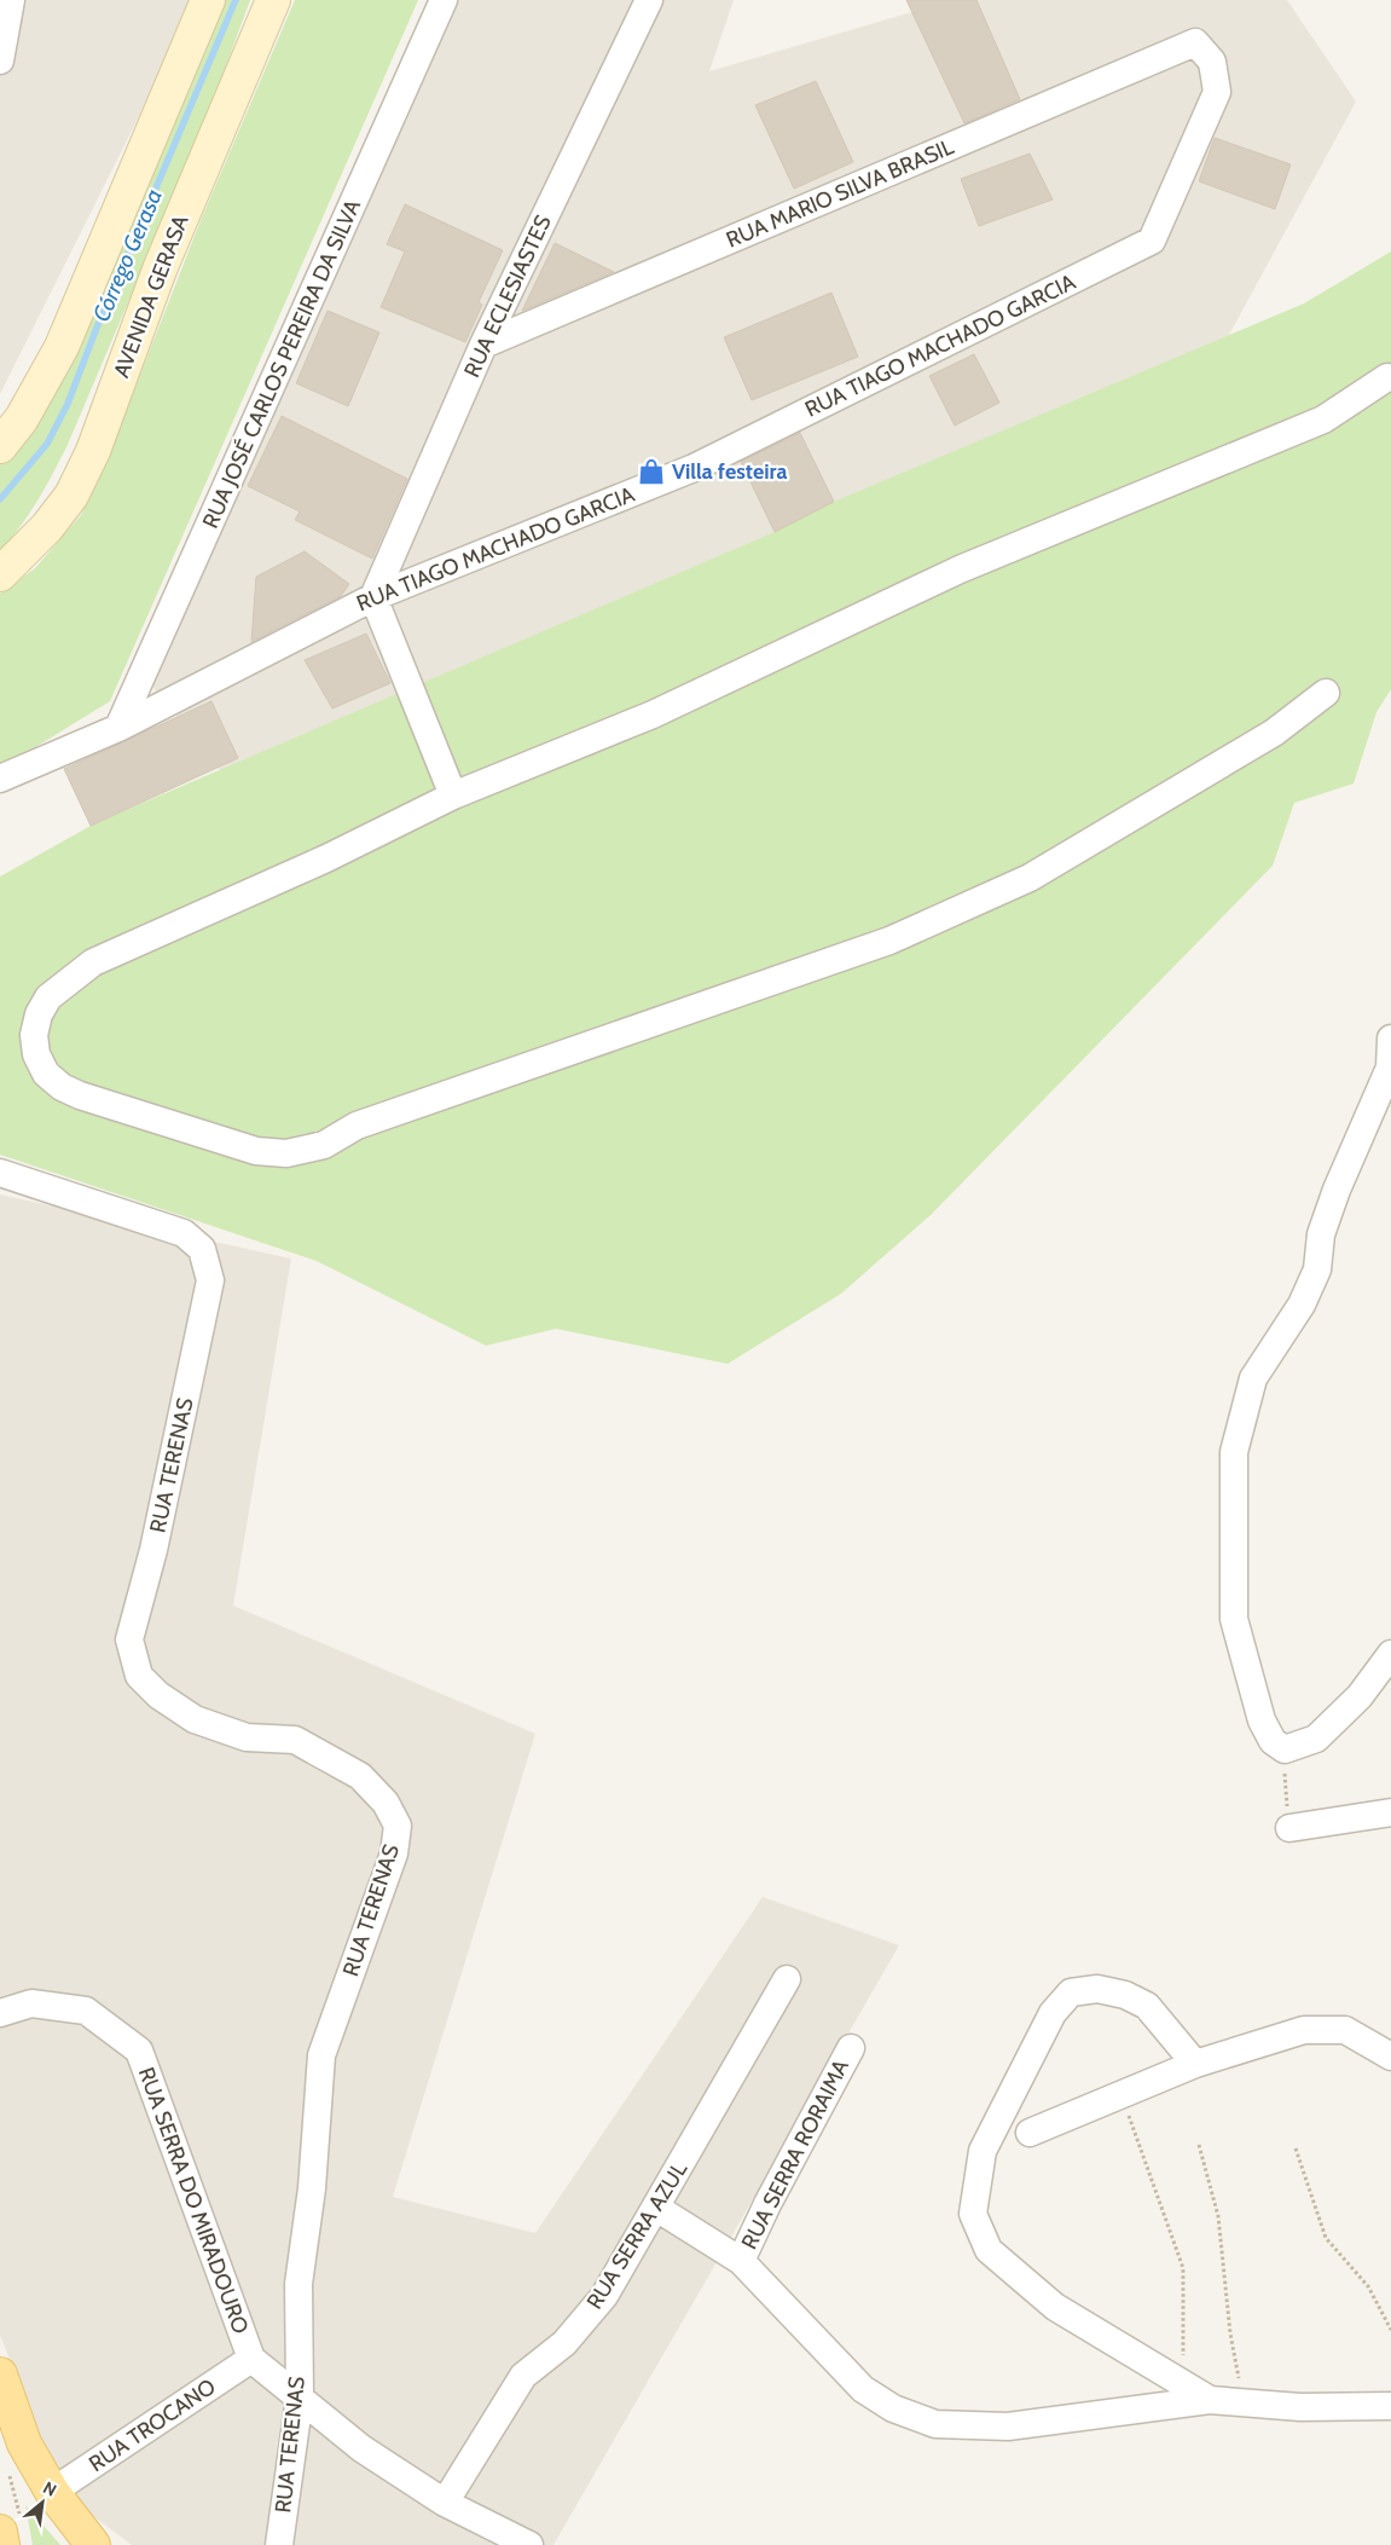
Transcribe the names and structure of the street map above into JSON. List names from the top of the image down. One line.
{"streets":{"main road":["AVENIDA GERASA"],"street":["RUA MARIO SILVA BRASIL","RUA ECLESIASTES","RUA TIAGO MACHADO GARCIA","RUA JOSÉ CARLOS PEREIRA DA SILVA","RUA TERENAS","RUA SERRA RORAIMA","RUA SERRA DO MIRADOURO","RUA SERRA AZUL","RUA TROCANO"]},"crossings":[["RUA MARIO SILVA BRASIL","RUA ECLESIASTES"],["RUA MARIO SILVA BRASIL","RUA TIAGO MACHADO GARCIA"],["RUA ECLESIASTES","RUA TIAGO MACHADO GARCIA"],["RUA TIAGO MACHADO GARCIA","RUA JOSÉ CARLOS PEREIRA DA SILVA"],["RUA SERRA RORAIMA","RUA SERRA AZUL"],["RUA SERRA DO MIRADOURO","RUA TROCANO"]],"water":["Córrego Gerasa"],"places":{"shop":["Villa festeira"]},"north":"top right"}
